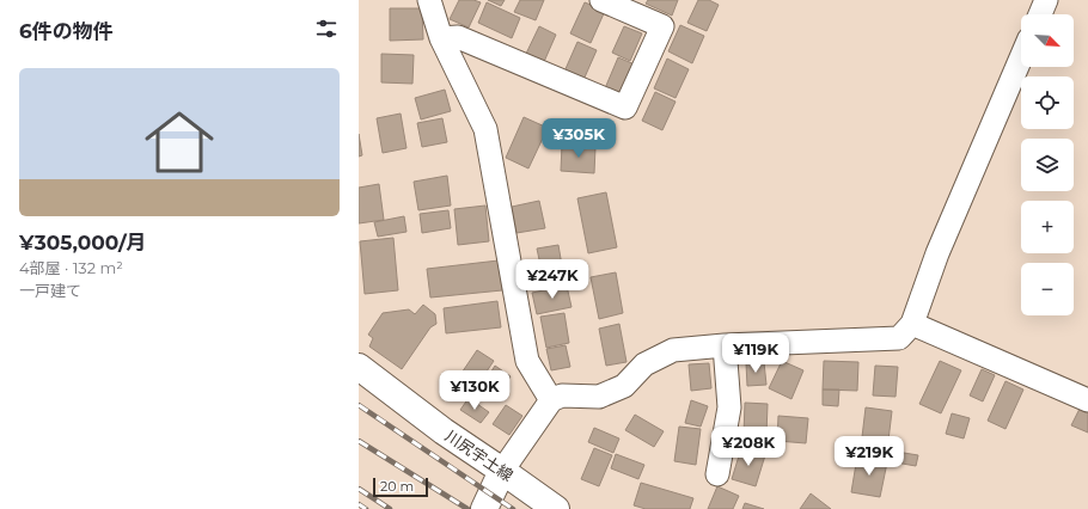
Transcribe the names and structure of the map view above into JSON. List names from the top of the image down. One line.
{"streets":{"main road":["川尻宇土線"]},"scale_bar":"20 m","north":"bottom right","page":{"heading":"6件の物件","map_buttons":["+","−"],"list":[{"name":"¥305,000/月","note":"4部屋 · 132 m² · 一戸建て"}],"price":["¥305K","¥247K","¥119K","¥130K","¥208K","¥219K"],"scale":"20 m"}}
